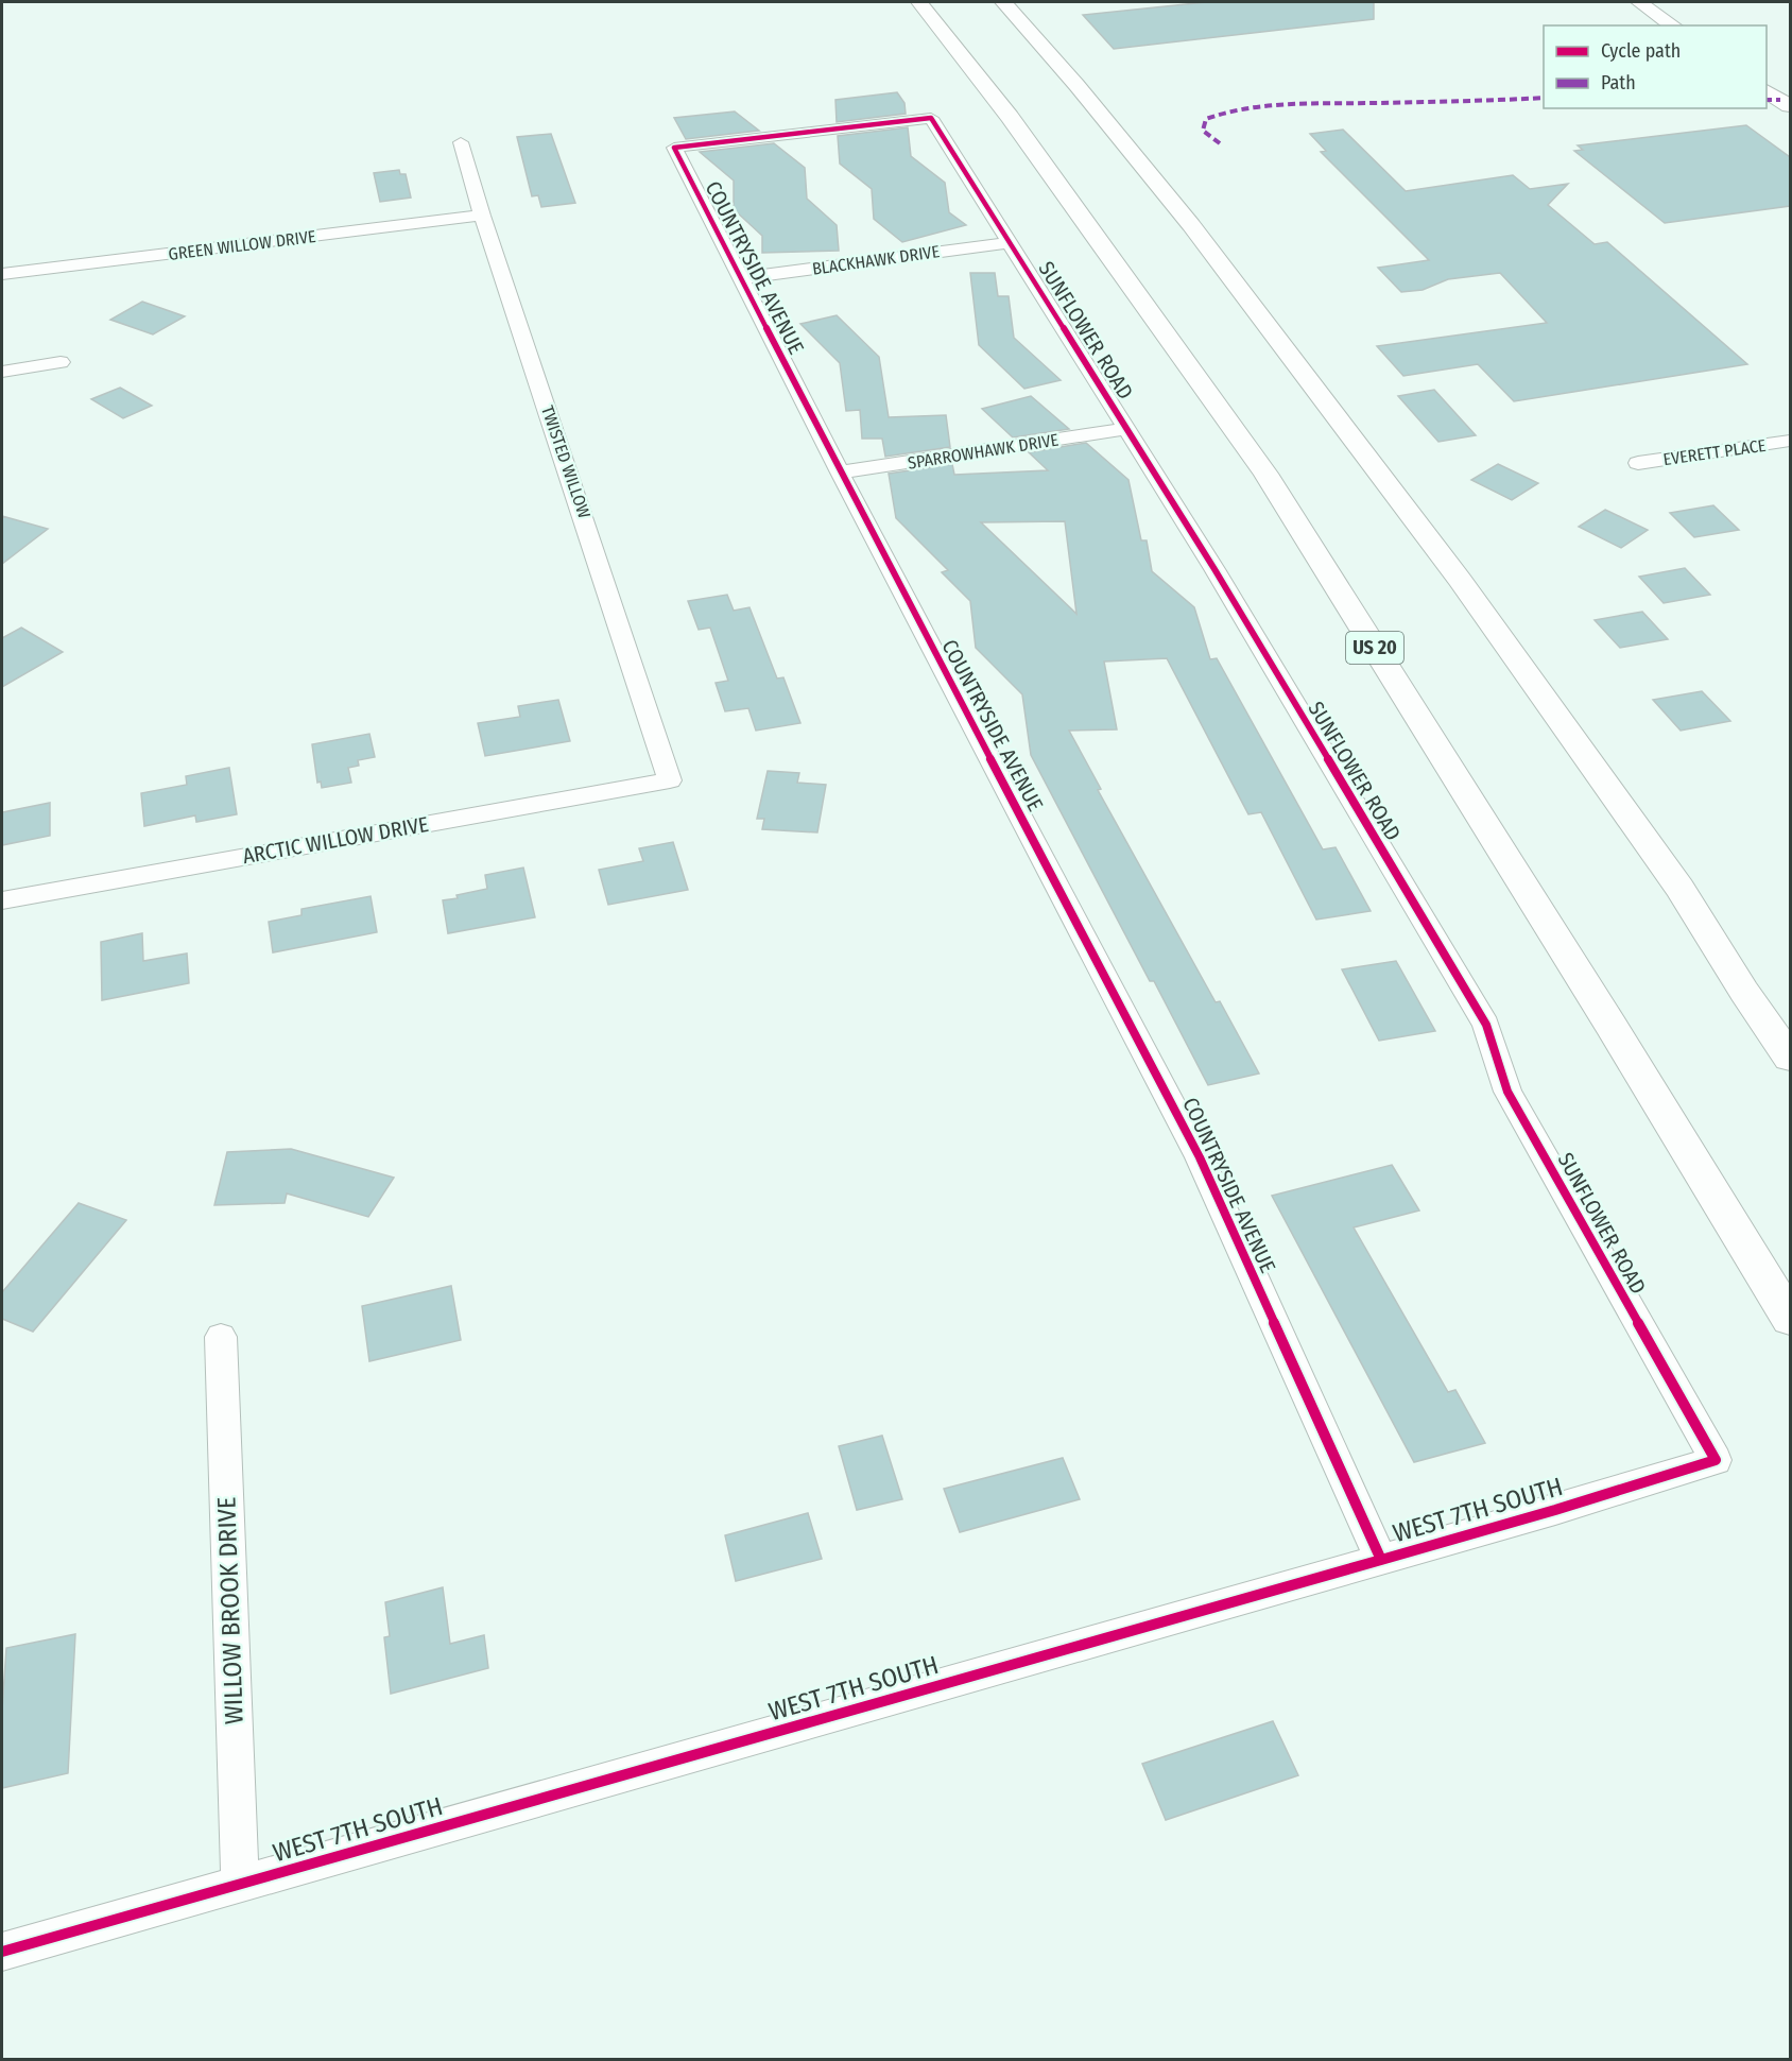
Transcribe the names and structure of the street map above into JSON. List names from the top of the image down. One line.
{"streets":{"main road":["US 20"],"street":["GREEN WILLOW DRIVE","BLACKHAWK DRIVE","COUNTRYSIDE AVENUE","SUNFLOWER ROAD","SPARROWHAWK DRIVE","EVERETT PLACE","TWISTED WILLOW","ARCTIC WILLOW DRIVE","WEST 7TH SOUTH","WILLOW BROOK DRIVE"]},"crossings":[["GREEN WILLOW DRIVE","TWISTED WILLOW"],["BLACKHAWK DRIVE","COUNTRYSIDE AVENUE"],["BLACKHAWK DRIVE","SUNFLOWER ROAD"],["COUNTRYSIDE AVENUE","SUNFLOWER ROAD"],["COUNTRYSIDE AVENUE","SPARROWHAWK DRIVE"],["COUNTRYSIDE AVENUE","WEST 7TH SOUTH"],["SUNFLOWER ROAD","SPARROWHAWK DRIVE"],["SUNFLOWER ROAD","WEST 7TH SOUTH"],["TWISTED WILLOW","ARCTIC WILLOW DRIVE"],["WEST 7TH SOUTH","WILLOW BROOK DRIVE"]],"legend":["Cycle path","Path"]}
